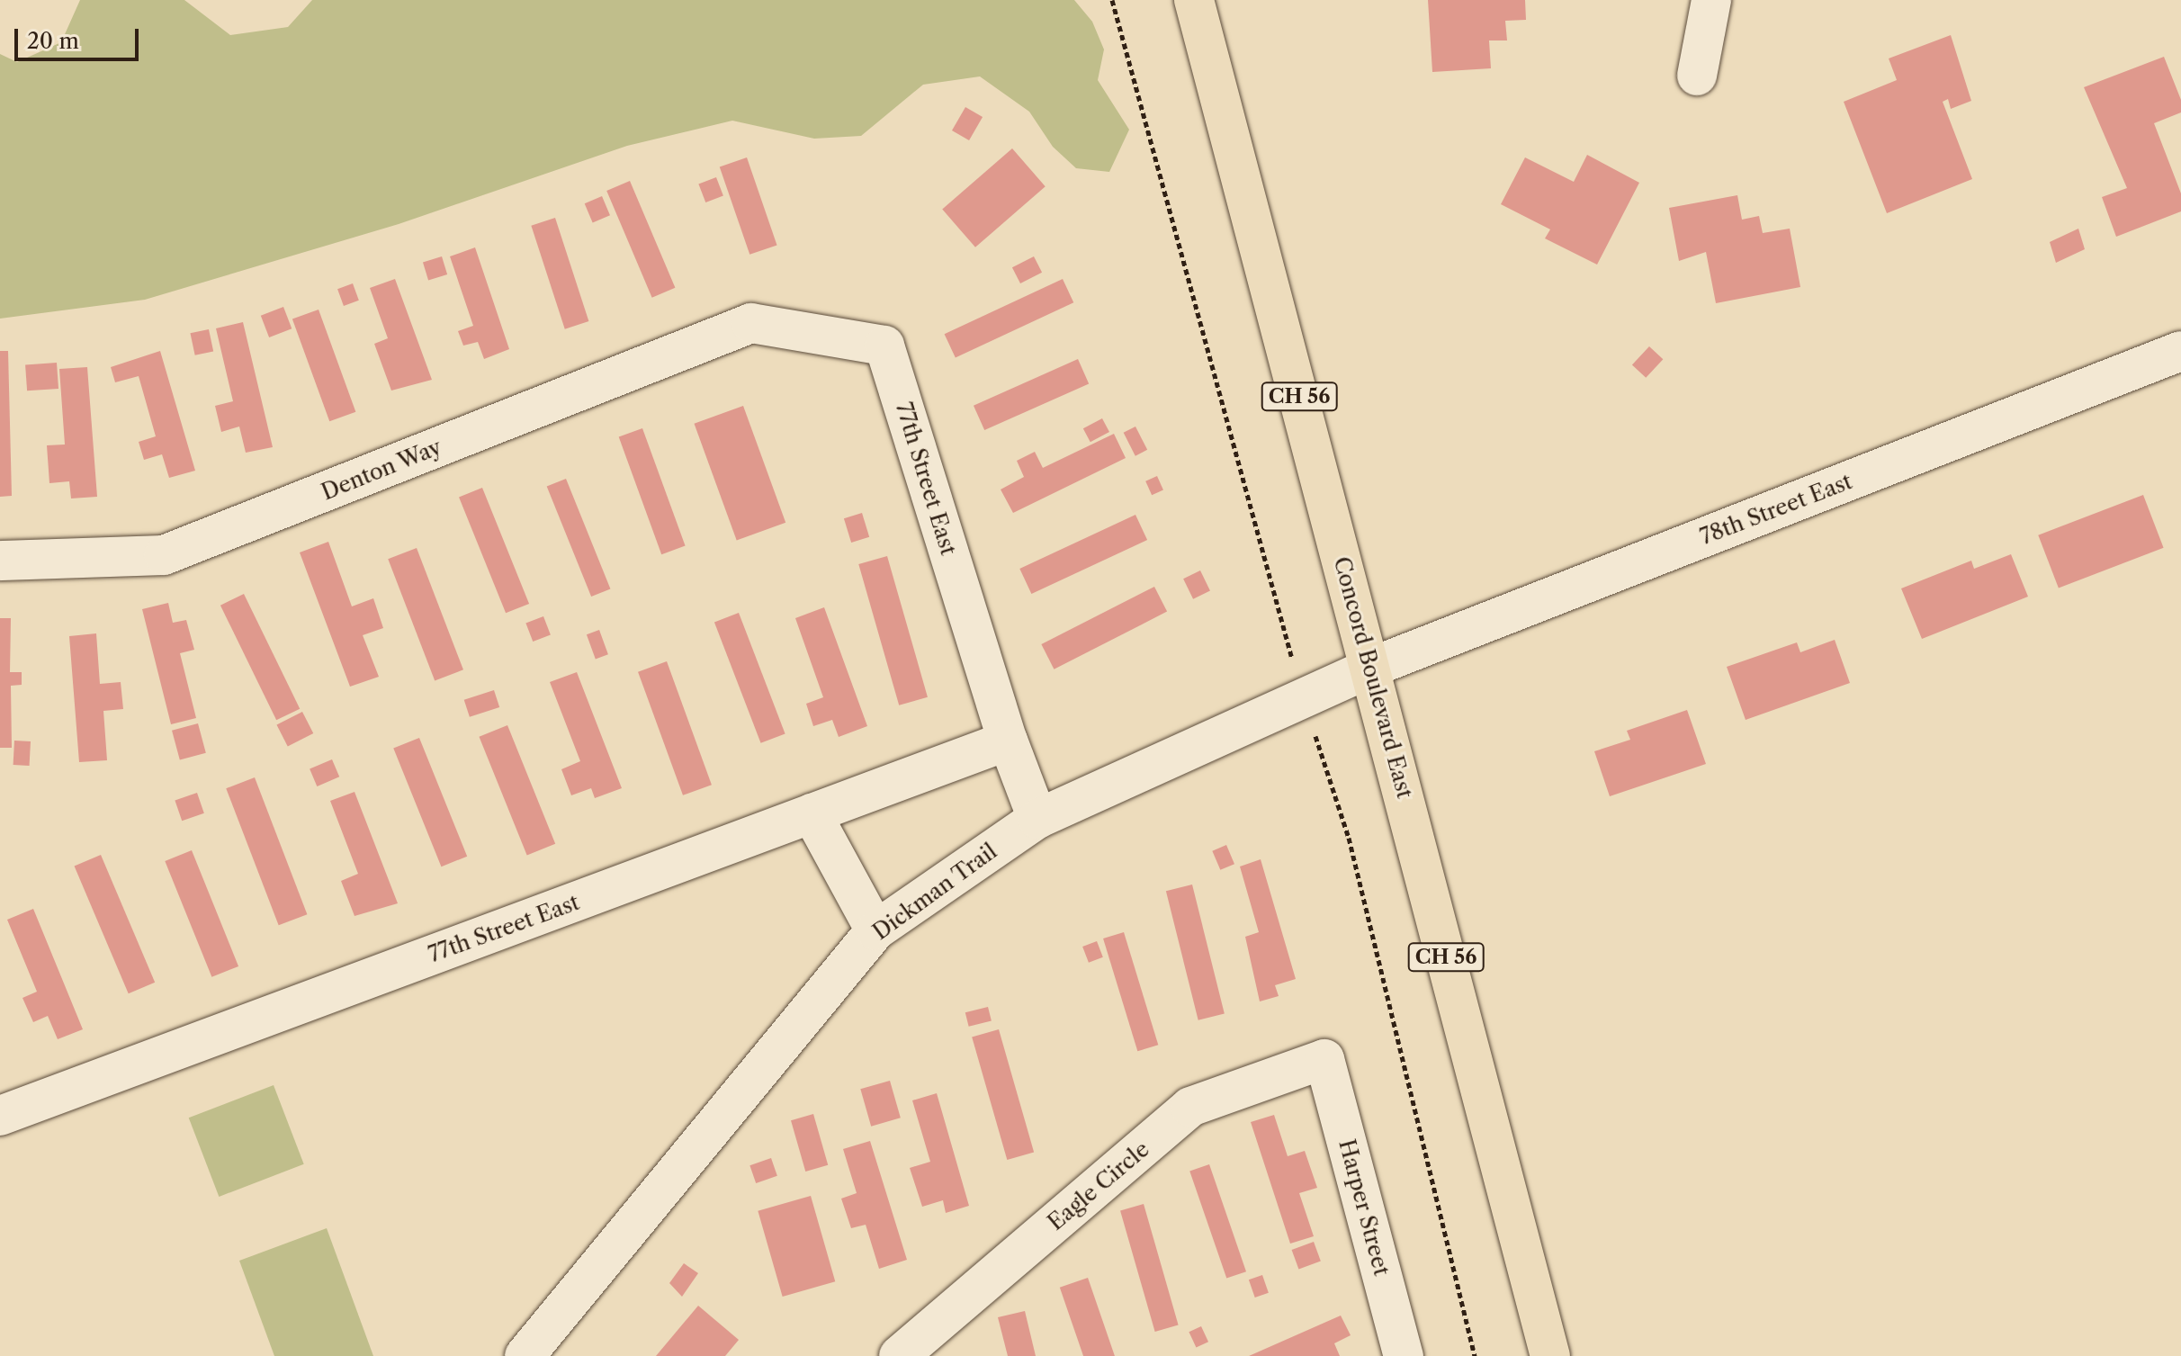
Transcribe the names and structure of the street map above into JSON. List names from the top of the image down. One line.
{"streets":{"main road":["CH 56","Concord Boulevard East"],"street":["Denton Way","77th Street East","78th Street East","Dickman Trail","Eagle Circle","Harper Street"]},"crossings":[["Denton Way","77th Street East"],["77th Street East","Dickman Trail"],["78th Street East","Concord Boulevard East"],["78th Street East","Dickman Trail"],["Concord Boulevard East","Dickman Trail"],["Eagle Circle","Harper Street"]],"scale_bar":"20 m"}
